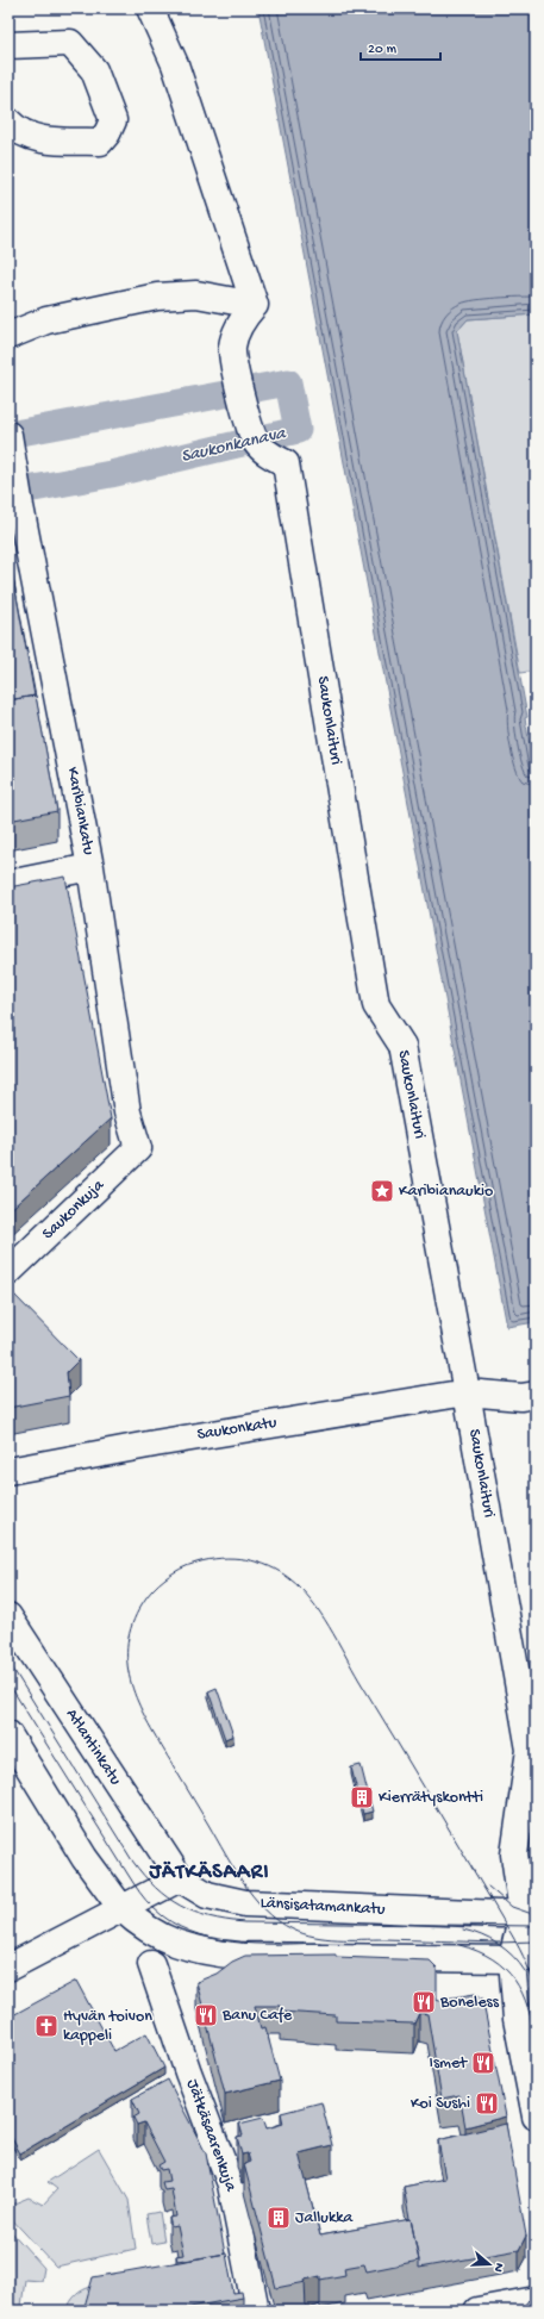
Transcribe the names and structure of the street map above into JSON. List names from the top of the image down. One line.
{"streets":{"street":["Saukonlaituri","Karibiankatu","Saukonkuja","Saukonkatu","Atlantinkatu","Länsisatamankatu","Jätkäsaarenkuja"]},"crossings":[["Saukonlaituri","Saukonkatu"],["Saukonlaituri","Länsisatamankatu"],["Karibiankatu","Saukonkuja"],["Atlantinkatu","Länsisatamankatu"]],"districts":["JÄTKÄSAARI"],"water":["Saukonkanava"],"places":{"place":["Karibianaukio"],"building":["Kierrätyskontti","Jallukka"],"restaurant":["Boneless","Banu Cafe","Ismet","Koi Sushi"],"church":["Hyvän toivon kappeli"]},"scale_bar":"20 m","north":"right"}
